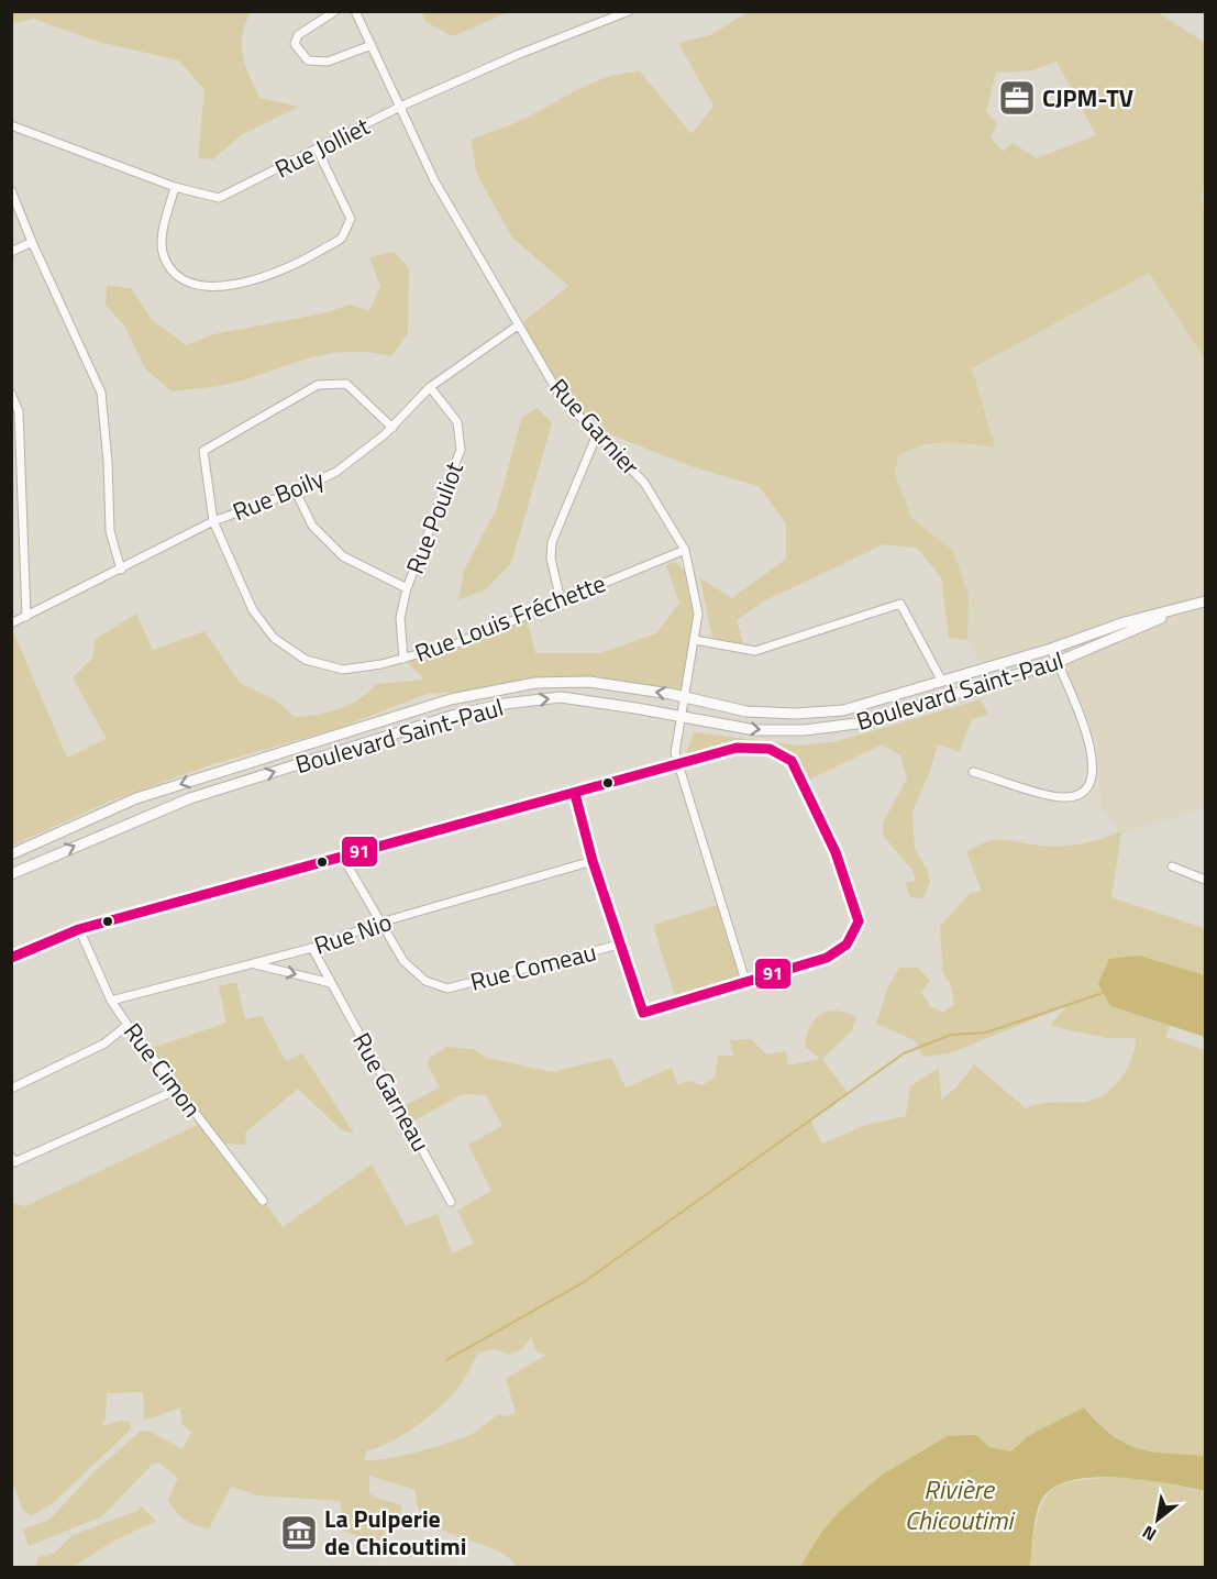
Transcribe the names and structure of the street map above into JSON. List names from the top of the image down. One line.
{"streets":{"main road":["Boulevard Saint-Paul"],"street":["Rue Jolliet","Rue Garnier","Rue Boily","Rue Pouliot","Rue Louis Fréchette","Rue Nio","Rue Comeau","Rue Cimon","Rue Garneau"]},"crossings":[["Rue Jolliet","Rue Garnier"],["Rue Garnier","Rue Boily"],["Rue Garnier","Rue Louis Fréchette"],["Rue Garnier","Boulevard Saint-Paul"],["Rue Boily","Rue Pouliot"],["Rue Boily","Rue Louis Fréchette"],["Rue Pouliot","Rue Louis Fréchette"],["Rue Nio","Rue Comeau"],["Rue Nio","Rue Cimon"],["Rue Nio","Rue Garneau"]],"water":["Rivière Chicoutimi"],"places":{"office":["CJPM-TV"],"museum":["La Pulperie de Chicoutimi"]},"lines":["transit line 91"],"north":"bottom left"}
